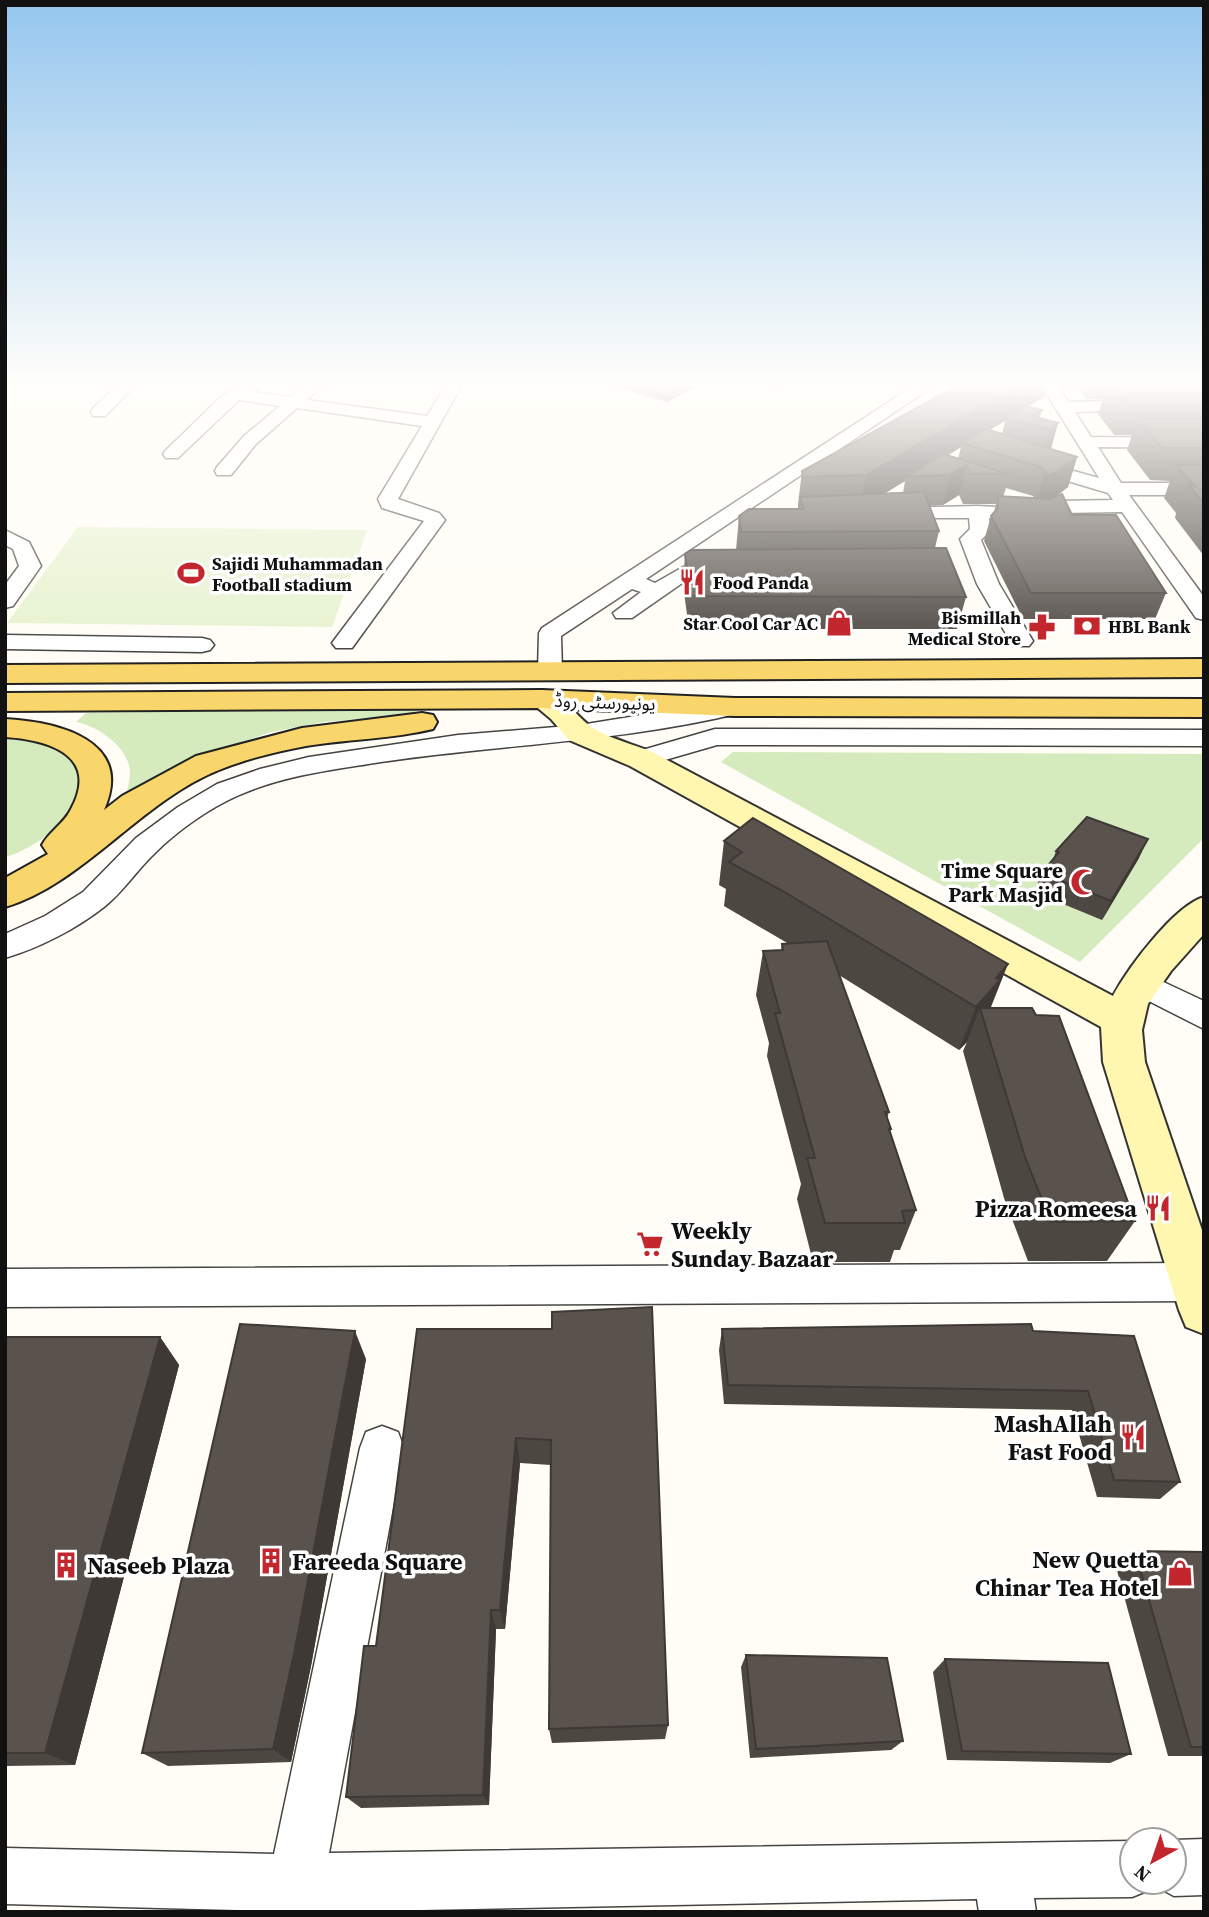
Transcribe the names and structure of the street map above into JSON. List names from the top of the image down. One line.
{"streets":{"main road":["یونیورسٹی روڈ"]},"places":{"sports":["Sajidi Muhammadan Football stadium"],"restaurant":["Food Panda","Pizza Romeesa","MashAllah Fast Food"],"shop":["Star Cool Car AC","New Quetta Chinar Tea Hotel"],"bank":["HBL Bank"],"pharmacy":["Bismillah Medical Store"],"mosque":["Time Square Park Masjid"],"supermarket":["Weekly Sunday Bazaar"],"building":["Fareeda Square","Naseeb Plaza"]},"north":"bottom left"}
